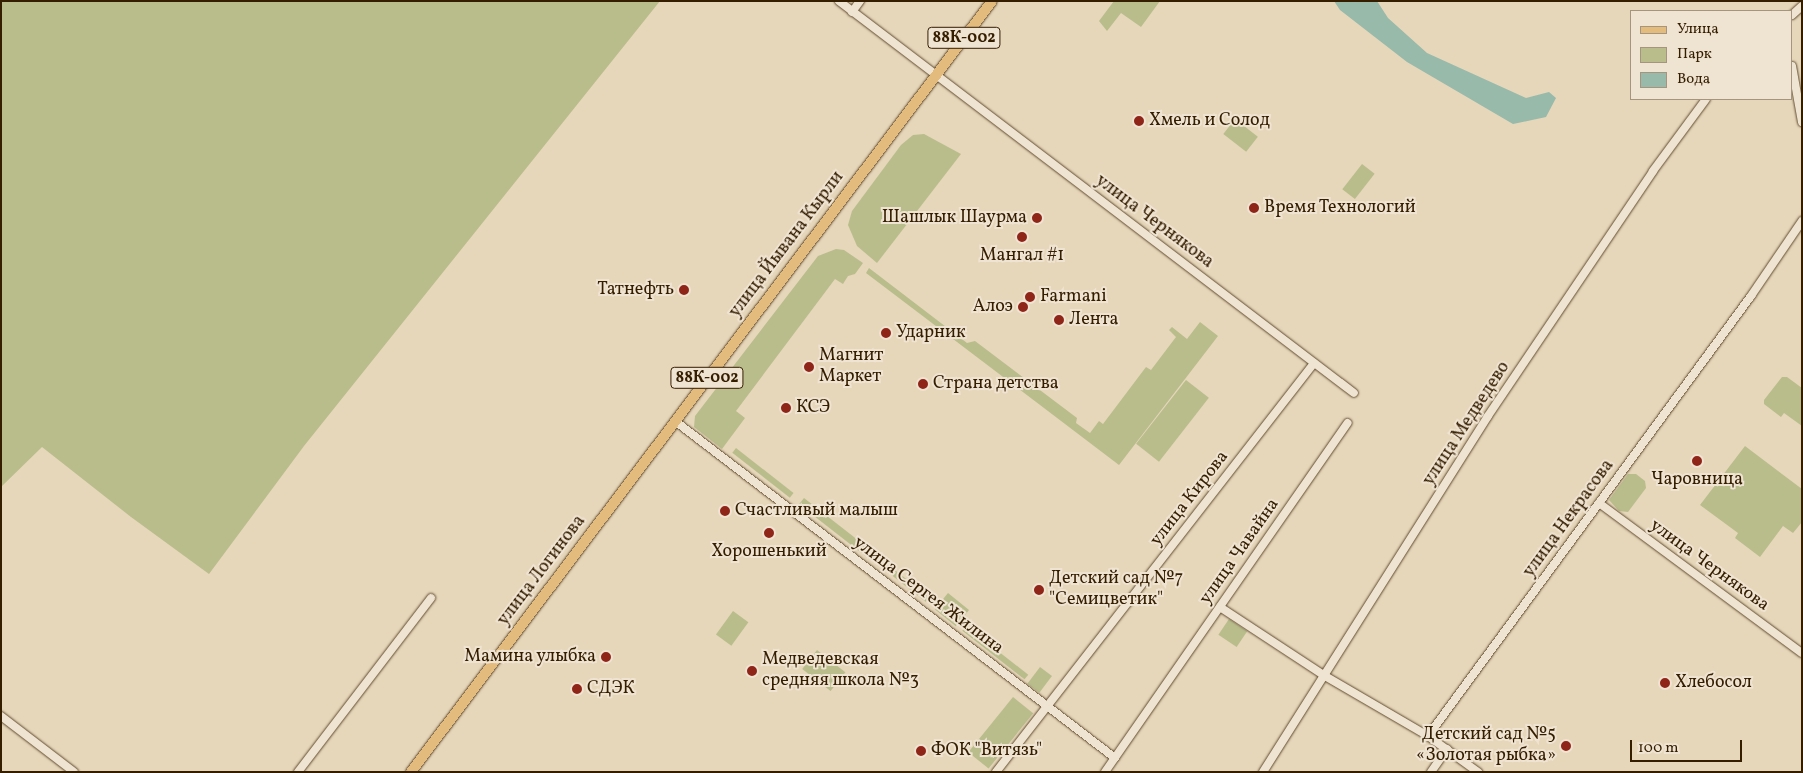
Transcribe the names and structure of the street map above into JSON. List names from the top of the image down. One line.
{"streets":{"main road":["88К-002","улица Йывана Кырли","улица Логинова"],"street":["улица Чернякова","улица Медведево","улица Кирова","улица Некрасова","улица Чавайна","улица Сергея Жилина"]},"crossings":[["улица Чернякова","улица Йывана Кырли"],["улица Чернякова","улица Кирова"],["улица Чернякова","улица Некрасова"],["улица Йывана Кырли","улица Логинова"],["улица Йывана Кырли","улица Сергея Жилина"],["улица Кирова","улица Сергея Жилина"],["улица Чавайна","улица Сергея Жилина"]],"places":["Хмель и Солод","Время Технологий","Шашлык Шаурма","Мангал #1","Татнефть","Farmani","Алоэ","Лента","Ударник","Магнит Маркет","Страна детства","КСЭ","Чаровница","Счастливый малыш","Хорошенький","Детский сад №7 \"Семицветик\"","Мамина улыбка","Медведевская средняя школа №3","Хлебосол","СДЭК","Детский сад №5 «Золотая рыбка»","ФОК \"Витязь\""],"legend":["Улица","Парк","Вода"],"scale_bar":"100 m"}
